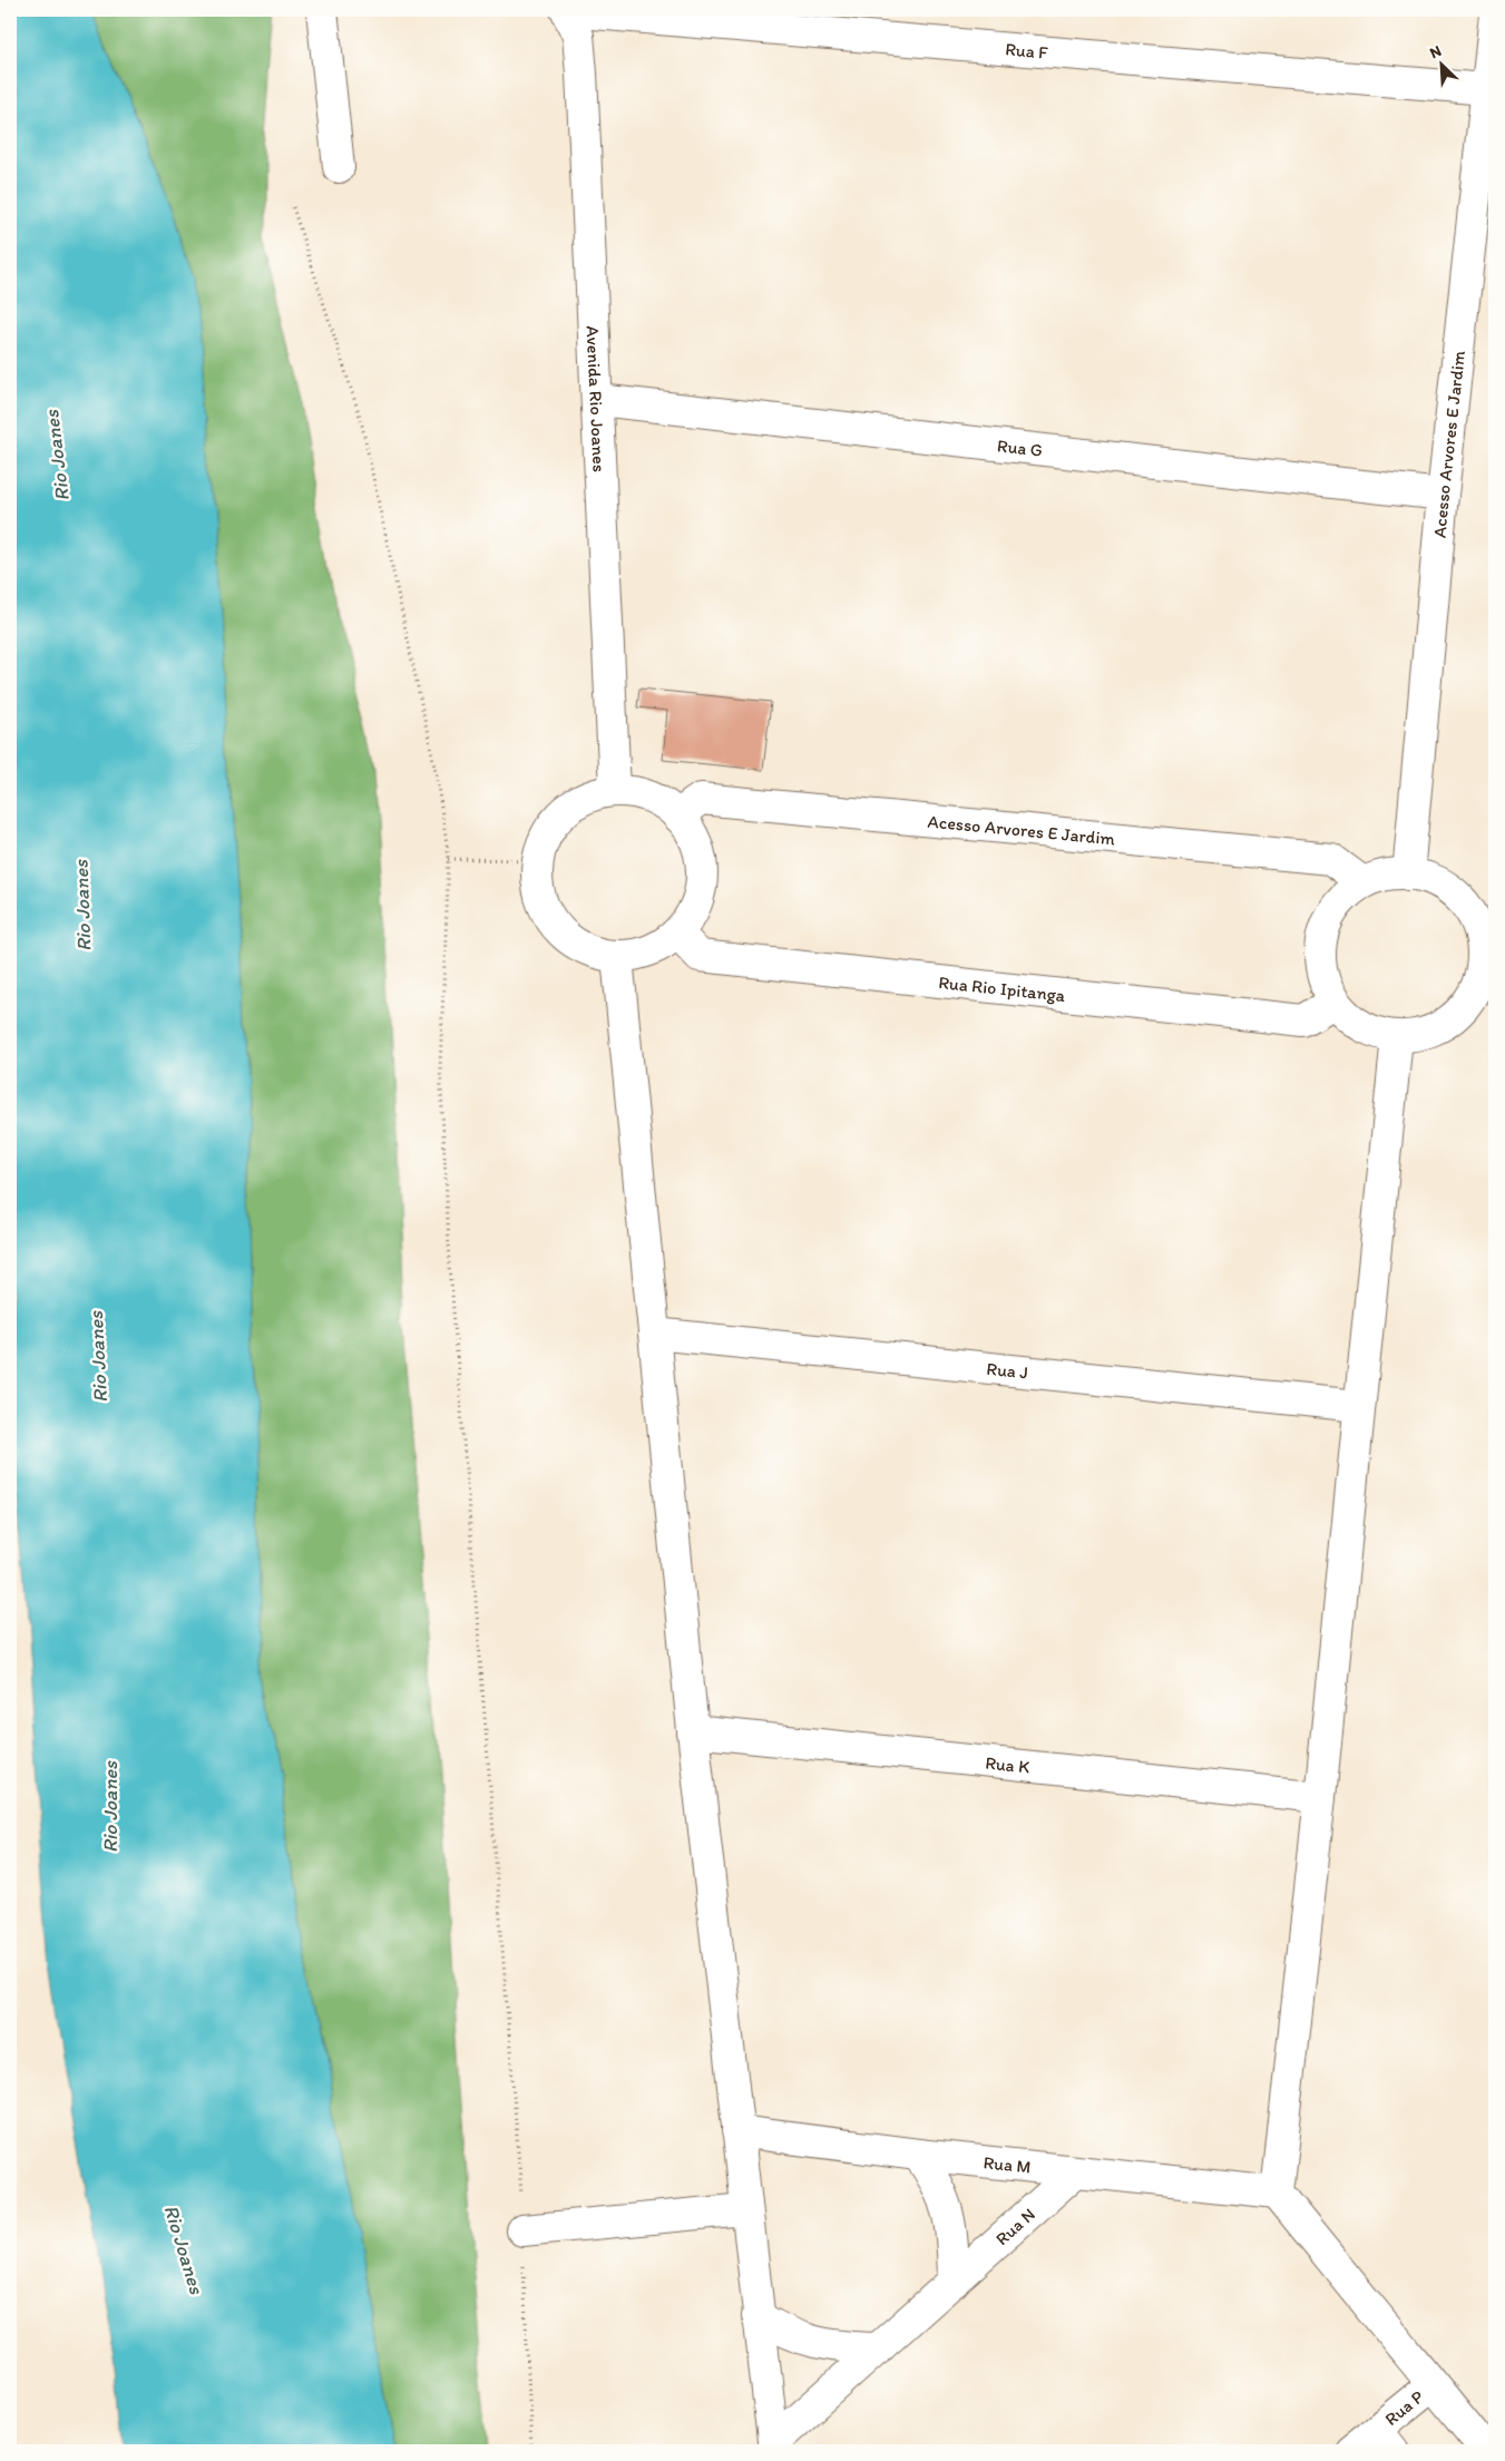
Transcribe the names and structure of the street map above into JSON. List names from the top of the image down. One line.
{"streets":{"street":["Rua F","Avenida Rio Joanes","Acesso Arvores E Jardim","Rua G","Rua Rio Ipitanga","Rua J","Rua K","Rua M","Rua N","Rua P"]},"crossings":[["Rua F","Avenida Rio Joanes"],["Rua F","Acesso Arvores E Jardim"],["Avenida Rio Joanes","Acesso Arvores E Jardim"],["Avenida Rio Joanes","Rua G"],["Avenida Rio Joanes","Rua Rio Ipitanga"],["Acesso Arvores E Jardim","Rua G"],["Acesso Arvores E Jardim","Rua Rio Ipitanga"],["Rua M","Rua N"]],"water":["Rio Joanes"],"north":"top left"}
